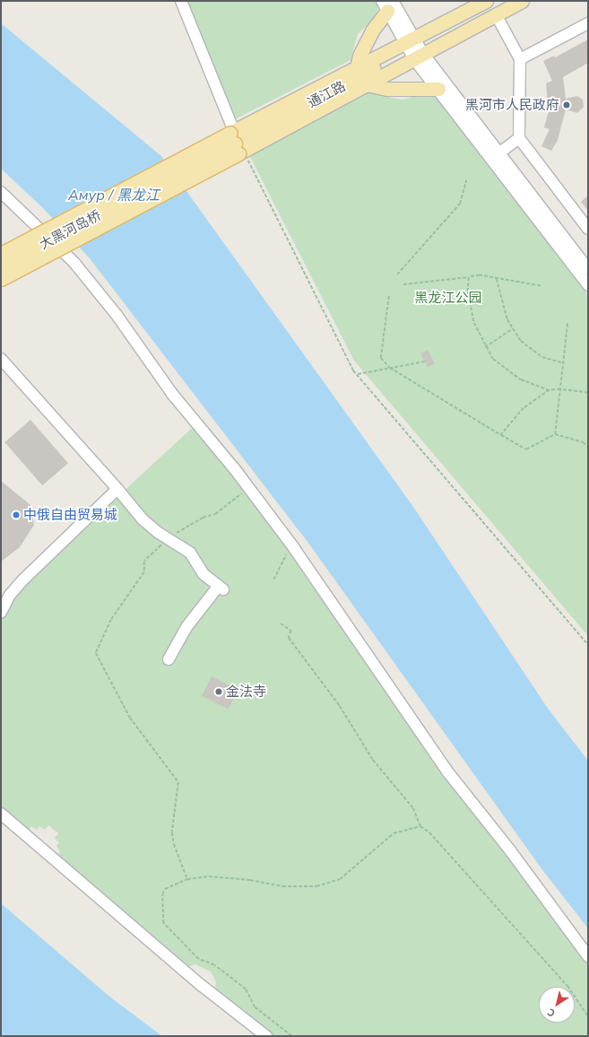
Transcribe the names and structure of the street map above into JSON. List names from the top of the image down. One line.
{"streets":{"main road":["通江路","大黑河岛桥"]},"crossings":[["通江路","大黑河岛桥"]],"water":["Амур / 黑龙江"],"parks":["黑龙江公园"],"places":["黑河市人民政府","中俄自由贸易城","金法寺"],"north":"bottom left"}
